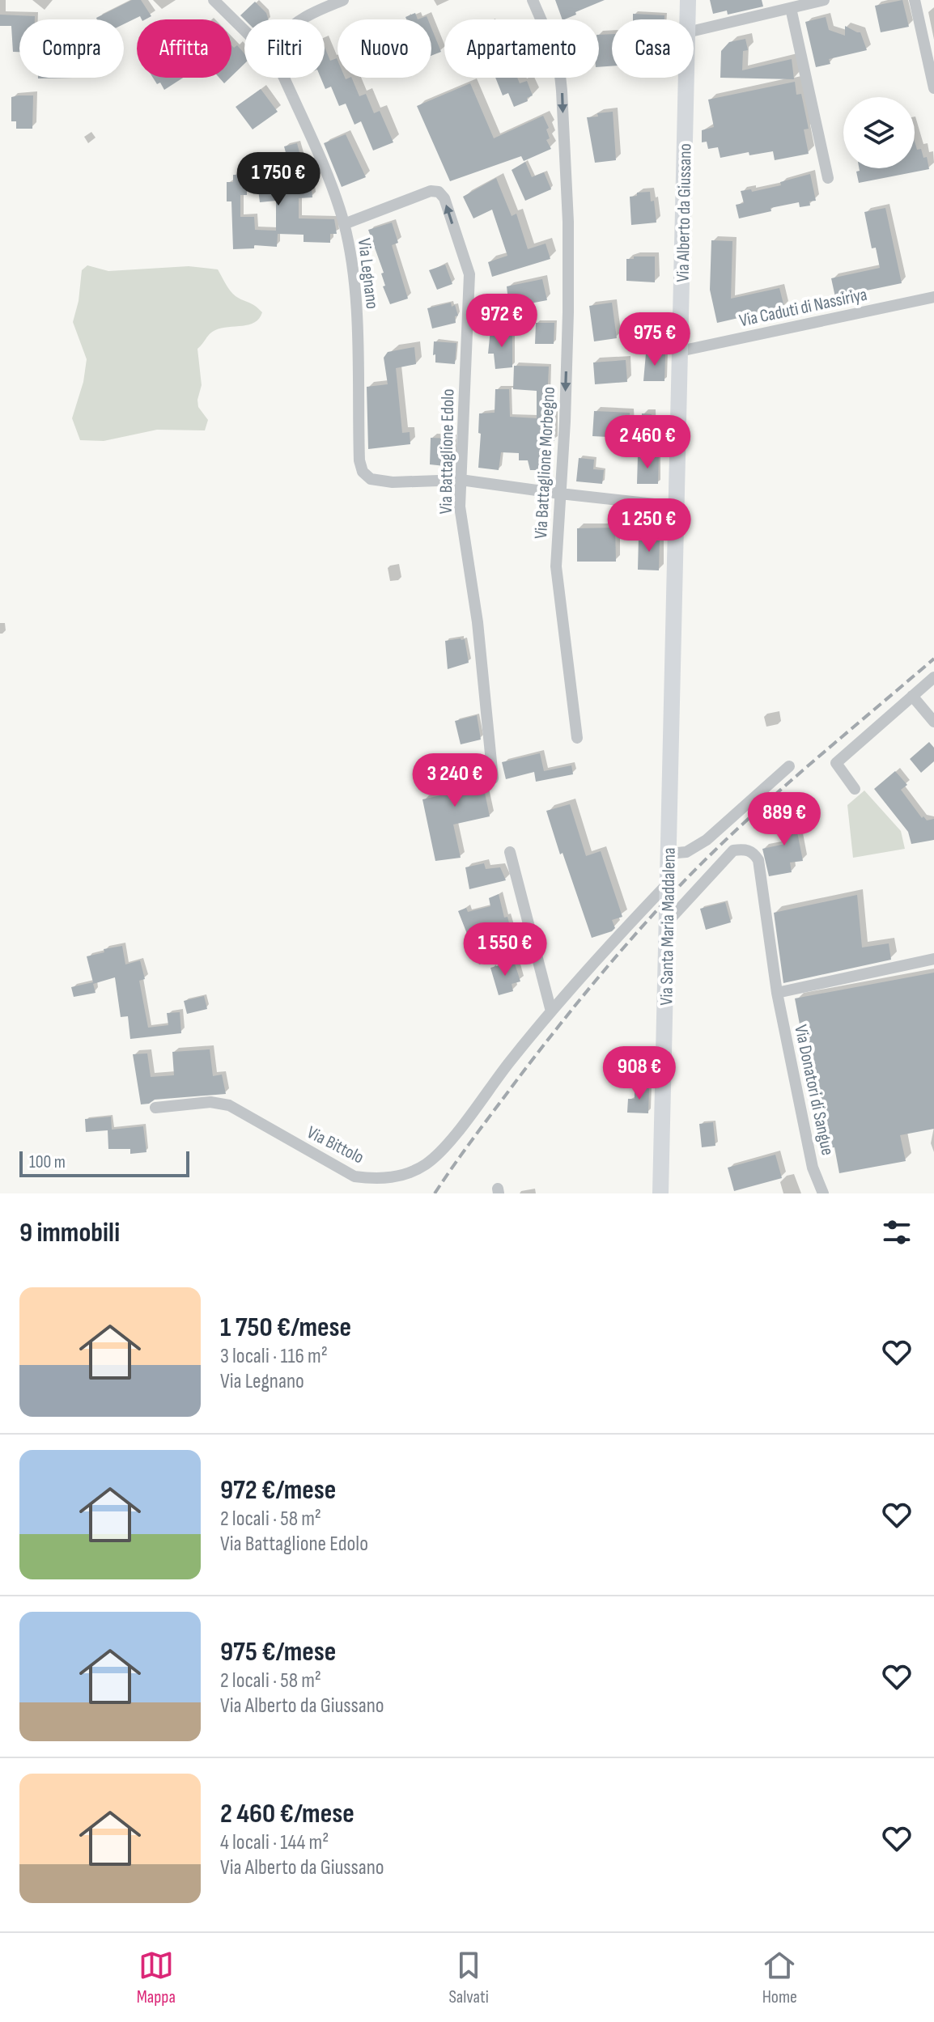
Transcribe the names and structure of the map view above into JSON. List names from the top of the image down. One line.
{"streets":{"street":["Via Alberto da Giussano","Via Legnano","Via Caduti di Nassiriya","Via Battaglione Edolo","Via Battaglione Morbegno","Via Santa Maria Maddalena","Via Donatori di Sangue","Via Bittolo"]},"crossings":[["Via Alberto da Giussano","Via Caduti di Nassiriya"],["Via Alberto da Giussano","Via Santa Maria Maddalena"],["Via Legnano","Via Battaglione Edolo"],["Via Santa Maria Maddalena","Via Donatori di Sangue"],["Via Santa Maria Maddalena","Via Bittolo"]],"one_way":["Via Battaglione Morbegno"],"scale_bar":"100 m","page":{"chip":["Compra","Affitta","Filtri","Nuovo","Appartamento","Casa"],"price":["1 750 €","972 €","975 €","2 460 €","1 250 €","3 240 €","889 €","1 550 €","908 €"],"scale":"100 m","heading":"9 immobili","list":[{"name":"1 750 €/mese","note":"3 locali · 116 m² · Via Legnano"},{"name":"972 €/mese","note":"2 locali · 58 m² · Via Battaglione Edolo"},{"name":"975 €/mese","note":"2 locali · 58 m² · Via Alberto da Giussano"},{"name":"2 460 €/mese","note":"4 locali · 144 m² · Via Alberto da Giussano"}],"tabs":["Mappa","Salvati","Home"]}}
